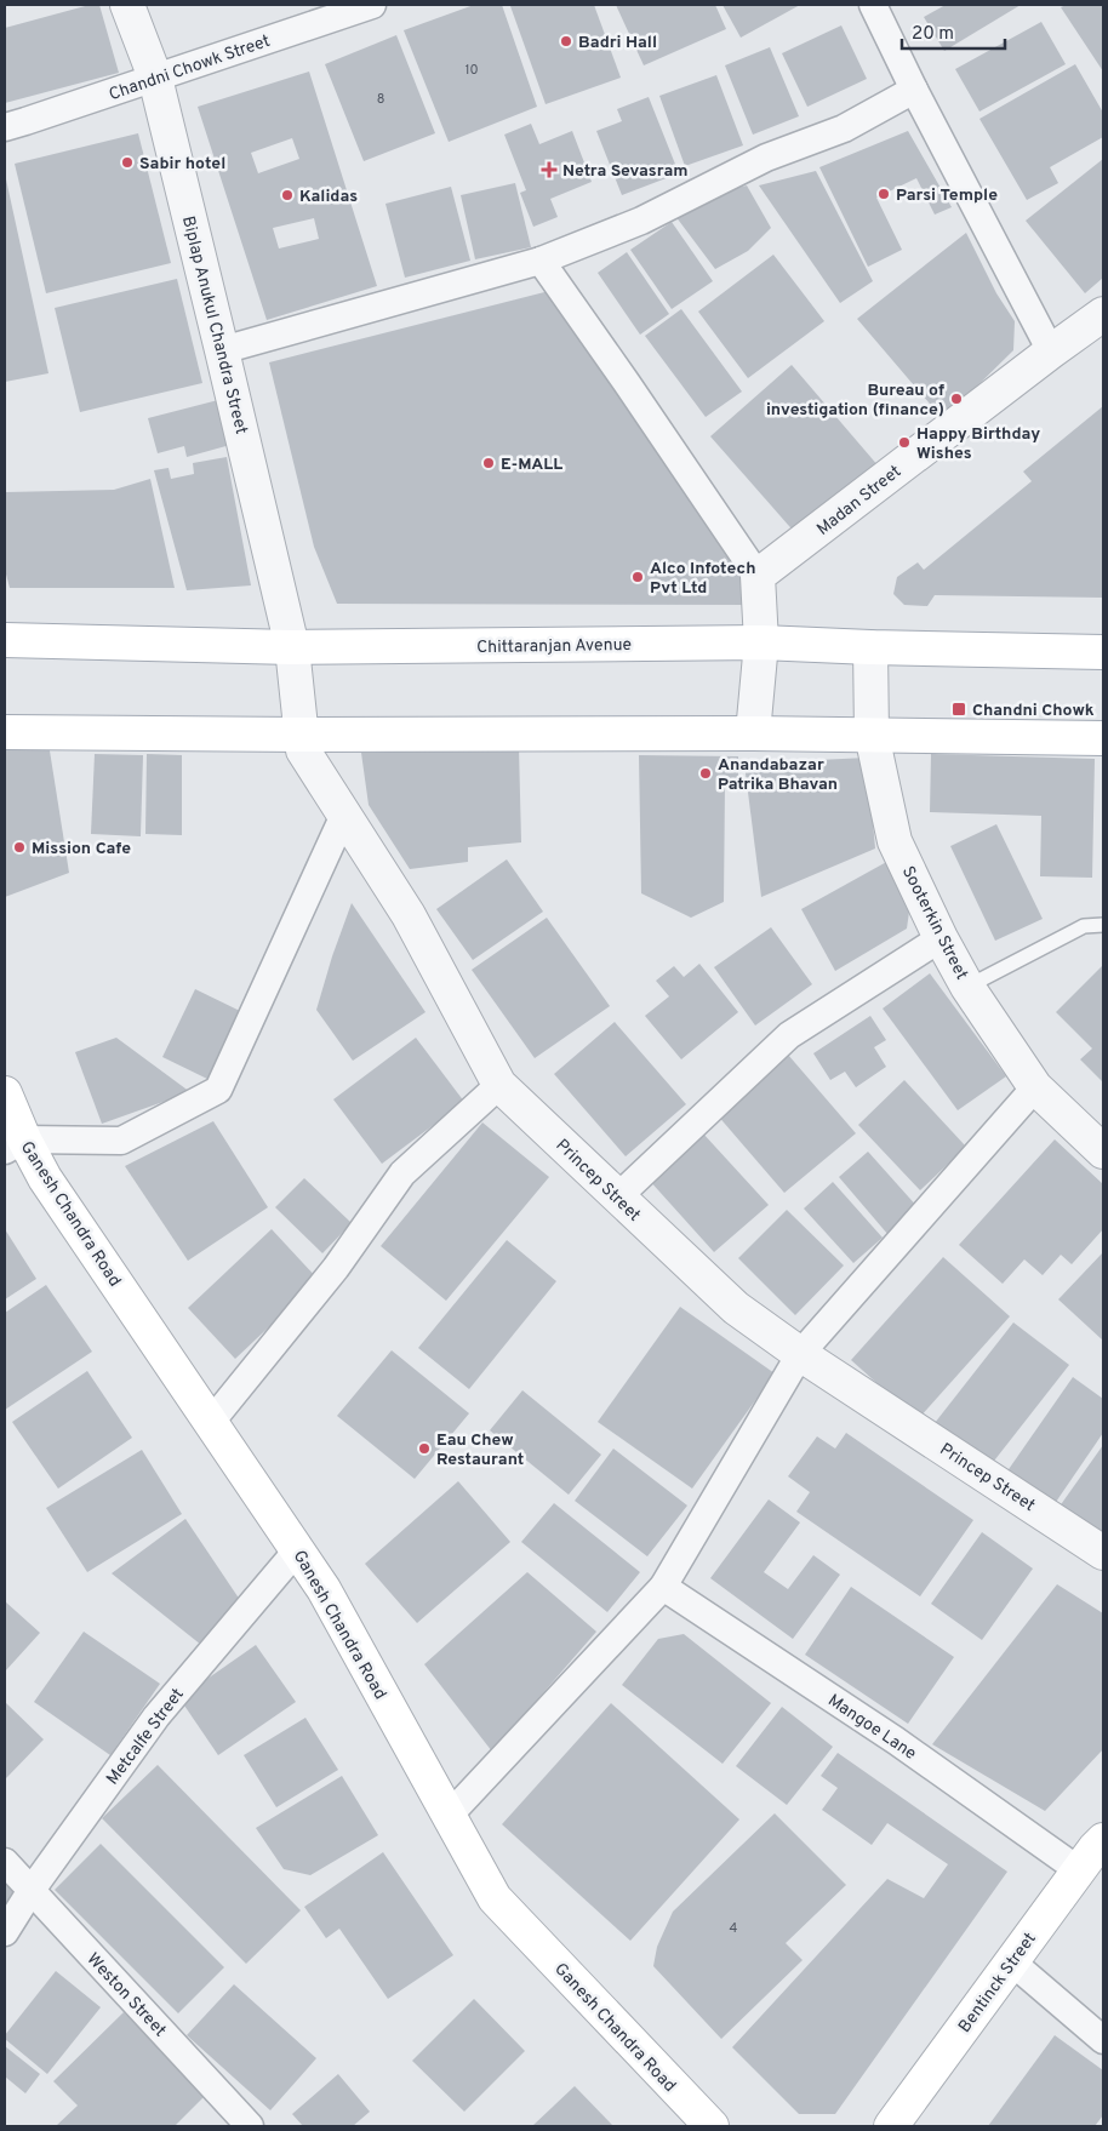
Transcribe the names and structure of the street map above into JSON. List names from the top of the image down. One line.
{"streets":{"main road":["Chittaranjan Avenue","Ganesh Chandra Road","Bentinck Street"],"street":["Chandni Chowk Street","Biplap Anukul Chandra Street","Madan Street","Sooterkin Street","Princep Street","Mangoe Lane","Metcalfe Street","Weston Street"]},"crossings":[["Chandni Chowk Street","Biplap Anukul Chandra Street"],["Biplap Anukul Chandra Street","Chittaranjan Avenue"],["Biplap Anukul Chandra Street","Princep Street"],["Chittaranjan Avenue","Sooterkin Street"],["Chittaranjan Avenue","Princep Street"],["Ganesh Chandra Road","Metcalfe Street"],["Mangoe Lane","Bentinck Street"],["Metcalfe Street","Weston Street"]],"places":{"other":["Badri Hall","Sabir hotel","Parsi Temple","Kalidas","Bureau of investigation (finance)","Happy Birthday Wishes","E-MALL","Alco Infotech Pvt Ltd","Anandabazar Patrika Bhavan","Mission Cafe","Eau Chew Restaurant"],"health":["Netra Sevasram"],"transit":["Chandni Chowk"]},"house_numbers":["10","8","4"],"scale_bar":"20 m"}
